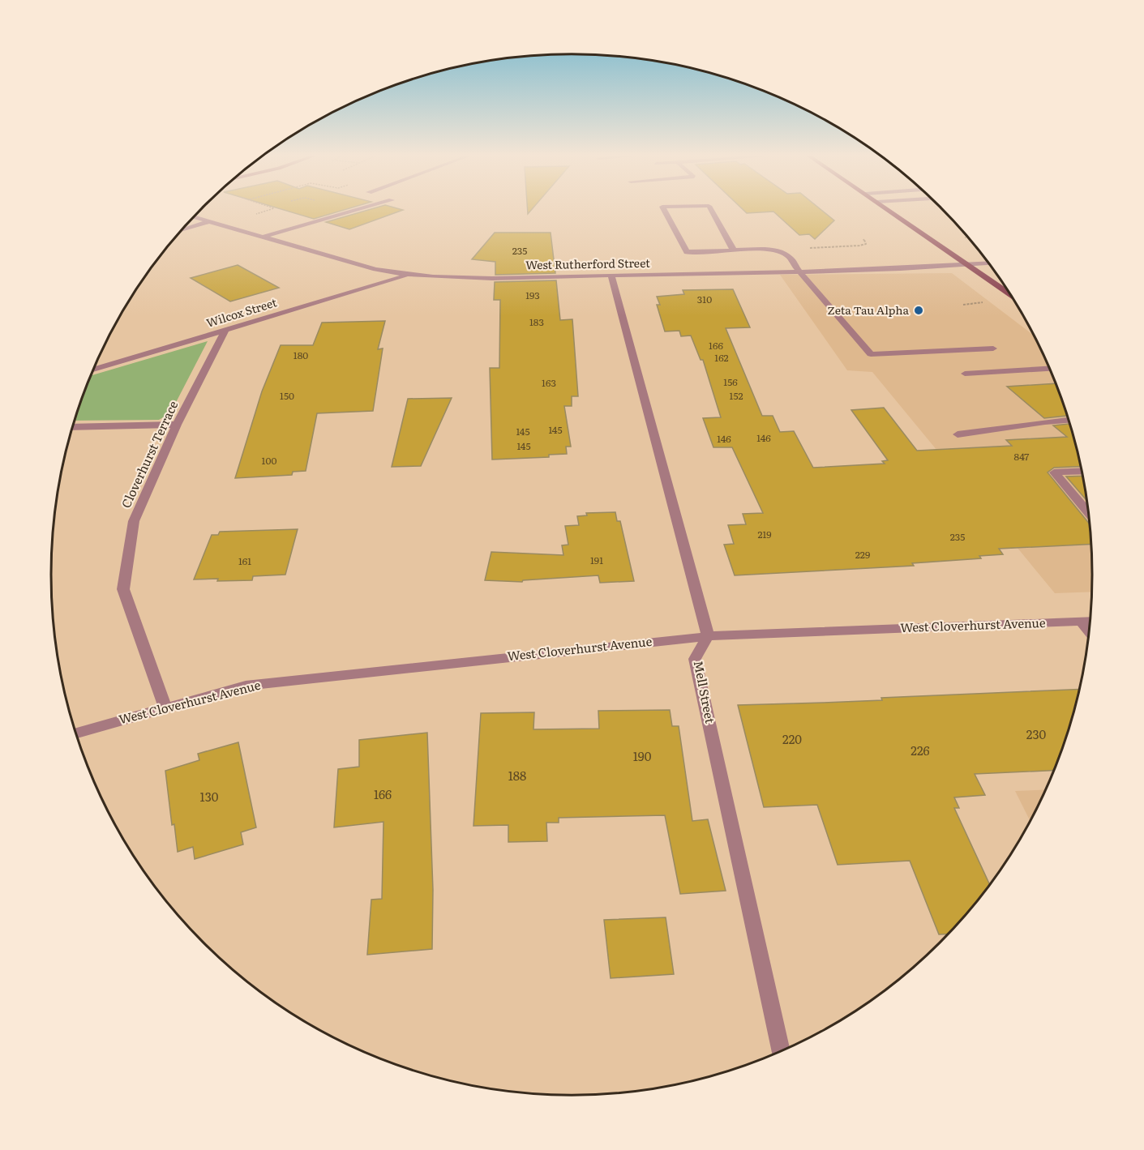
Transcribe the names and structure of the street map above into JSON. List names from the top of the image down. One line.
{"streets":{"street":["West Rutherford Street","Wilcox Street","Cloverhurst Terrace","West Cloverhurst Avenue","Mell Street"]},"crossings":[["West Rutherford Street","Wilcox Street"],["Wilcox Street","Cloverhurst Terrace"],["Cloverhurst Terrace","West Cloverhurst Avenue"],["West Cloverhurst Avenue","Mell Street"]],"places":["Zeta Tau Alpha"],"house_numbers":["235","193","310","183","166","180","162","156","163","150","152","145","145","146","146","145","847","100","219","235","229","191","161","230","220","226","190","188","166","130"]}
